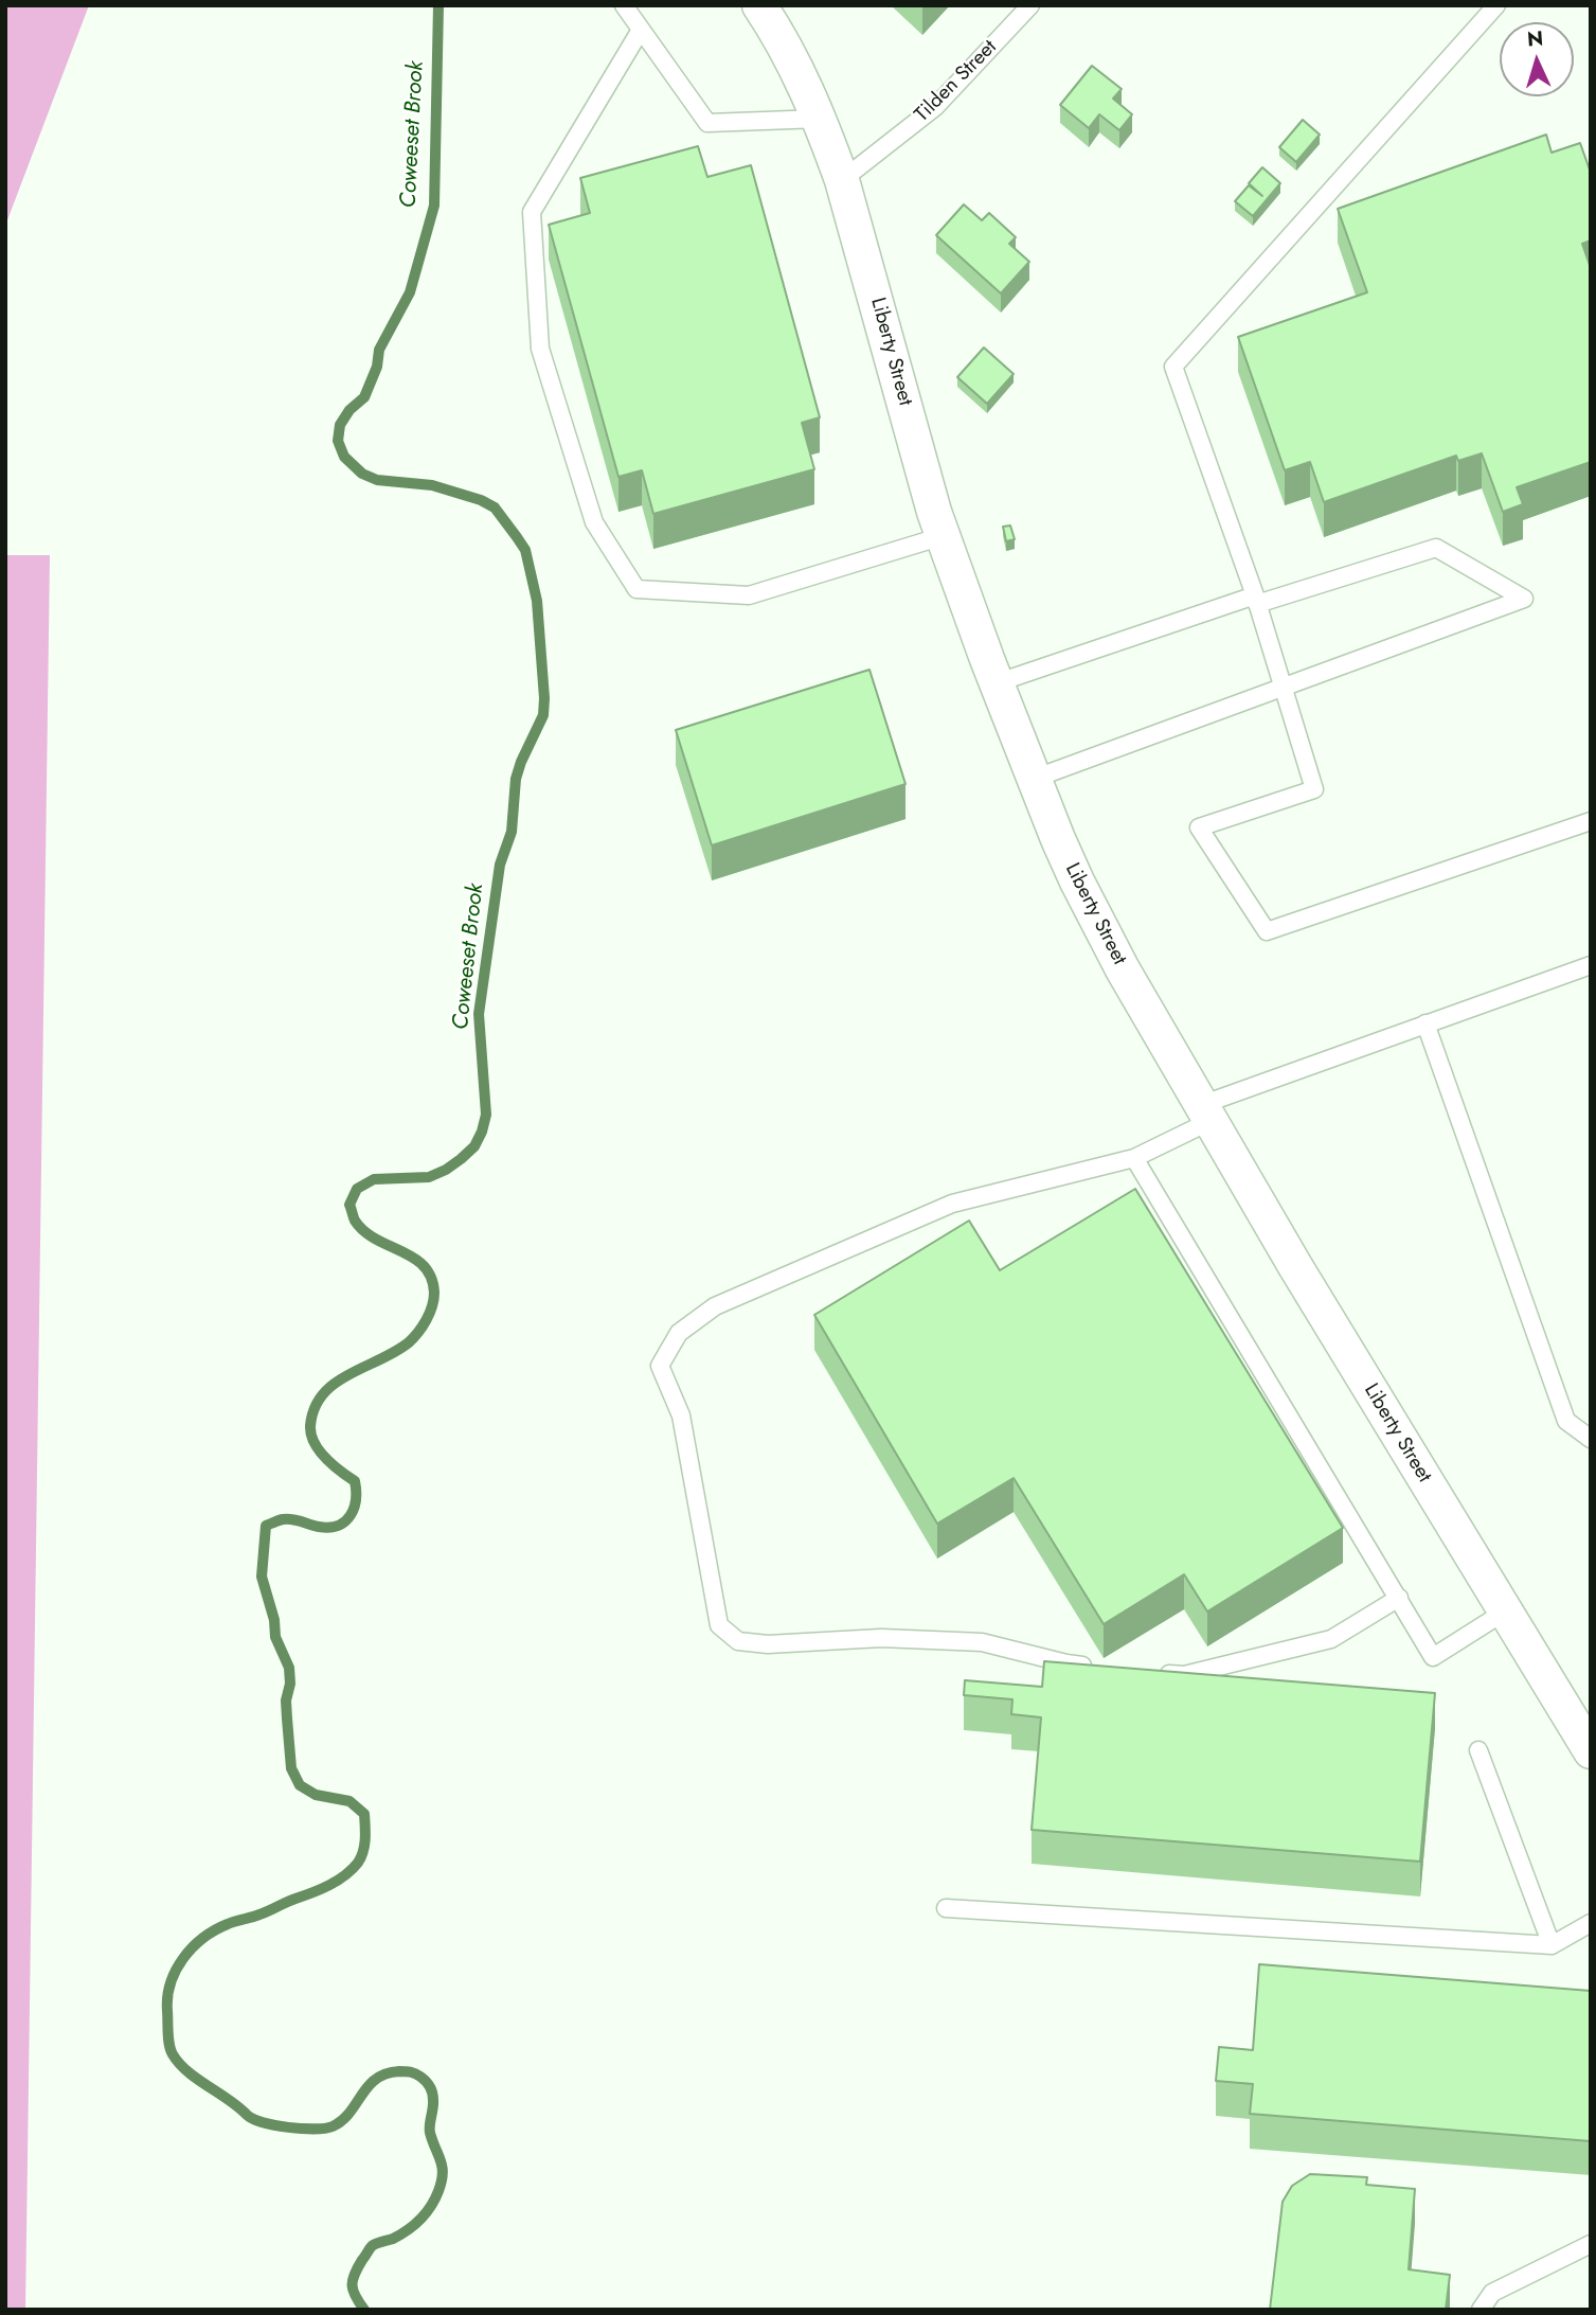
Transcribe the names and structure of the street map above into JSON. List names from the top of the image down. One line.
{"streets":{"street":["Liberty Street"],"lane":["Tilden Street"]},"crossings":[["Tilden Street","Liberty Street"]],"water":["Coweeset Brook"],"north":"top"}
